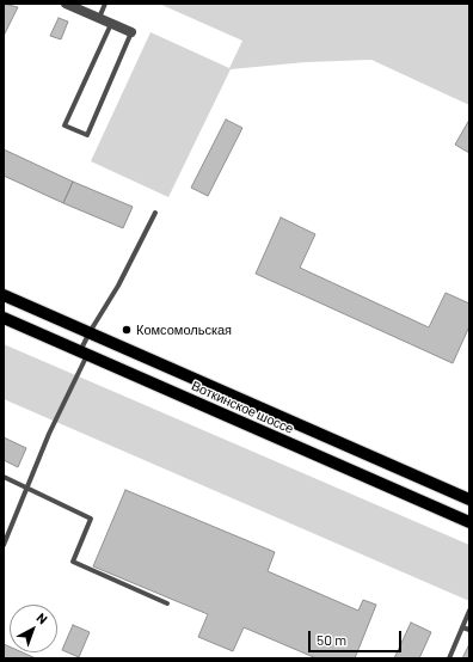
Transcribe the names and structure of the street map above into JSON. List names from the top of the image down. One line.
{"streets":{"main road":["Воткинское шоссе"]},"places":["Комсомольская"],"scale_bar":"50 m","north":"top right"}
